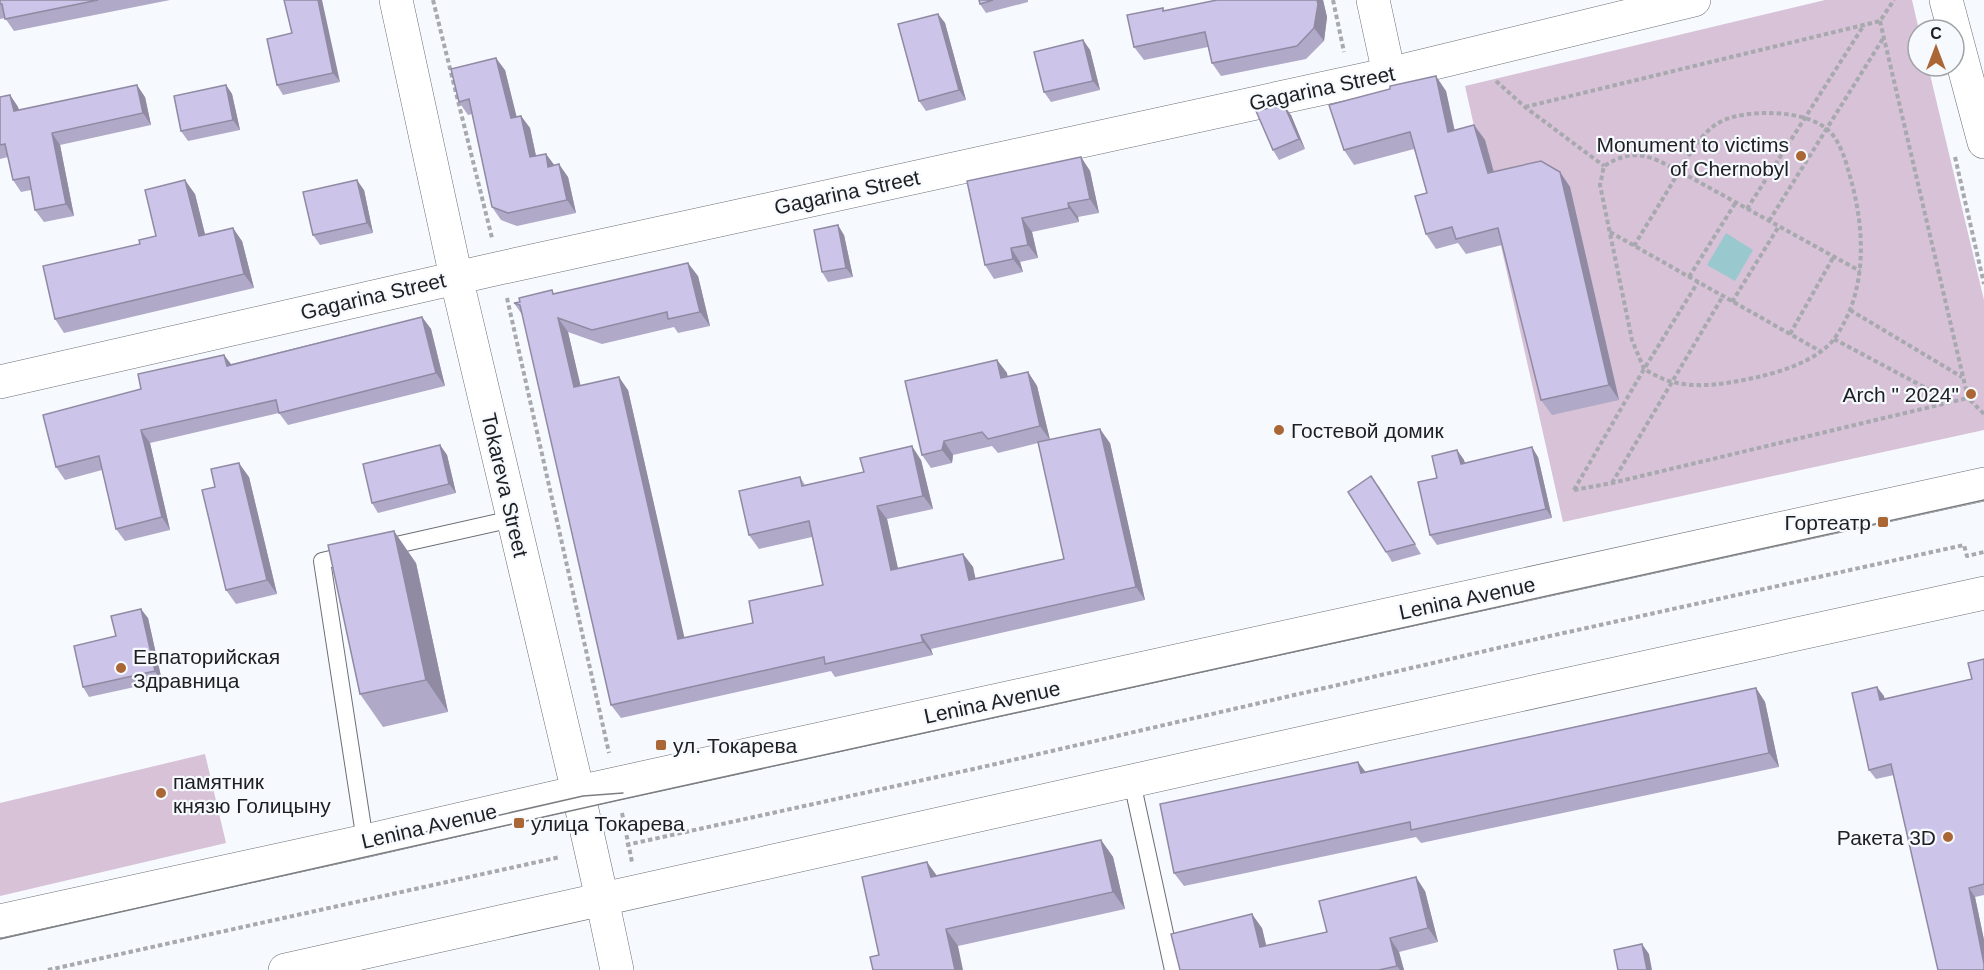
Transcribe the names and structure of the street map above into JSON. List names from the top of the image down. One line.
{"streets":{"street":["Gagarina Street","Tokareva Street","Lenina Avenue"]},"crossings":[["Gagarina Street","Tokareva Street"],["Tokareva Street","Lenina Avenue"]],"places":{"other":["Monument to victims of Chernobyl","Arch \" 2024\"","Гостевой домик","Евпаторийская Здравница","памятник князю Голицыну","Ракета 3D"],"transit":["Гортеатр","ул. Токарева","улица Токарева"]},"north":"top"}
